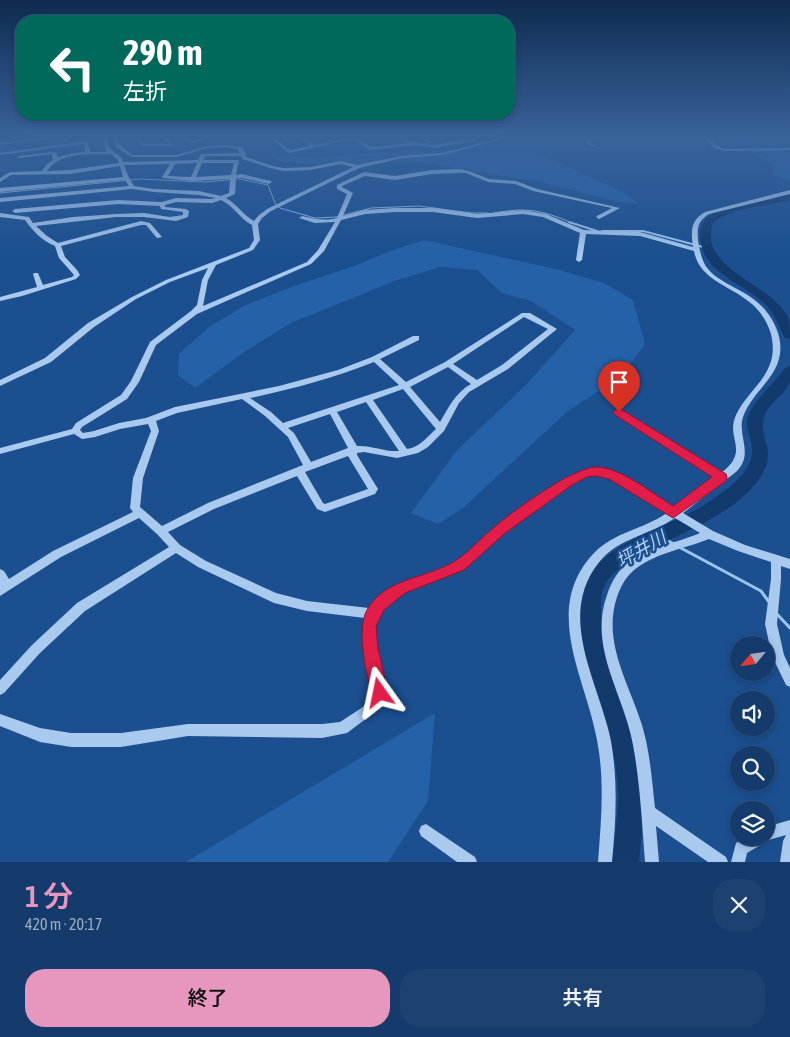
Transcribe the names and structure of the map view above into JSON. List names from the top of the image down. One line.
{"water":["坪井川"],"north":"bottom left","page":{"turn":["290 m","左折"],"heading":["1 分","420 m · 20:17"],"buttons":["終了","共有"]}}
